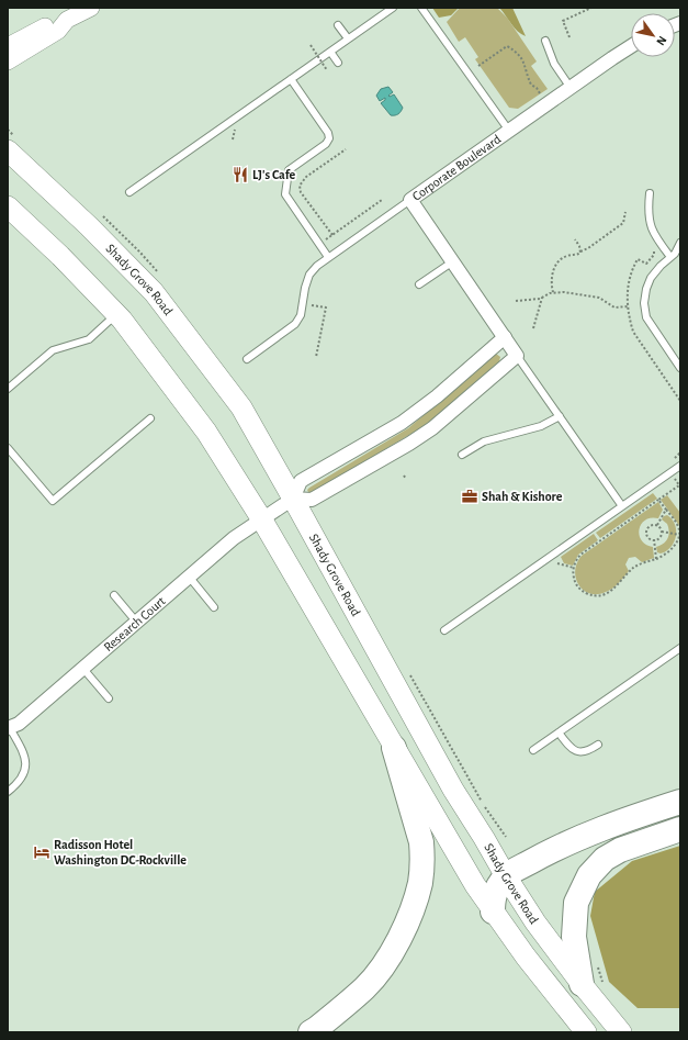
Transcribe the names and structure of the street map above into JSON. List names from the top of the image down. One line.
{"streets":{"main road":["Shady Grove Road"],"street":["Corporate Boulevard","Research Court"]},"places":{"restaurant":["LJ's Cafe"],"office":["Shah & Kishore"],"hotel":["Radisson Hotel Washington DC-Rockville"]},"north":"bottom right"}
